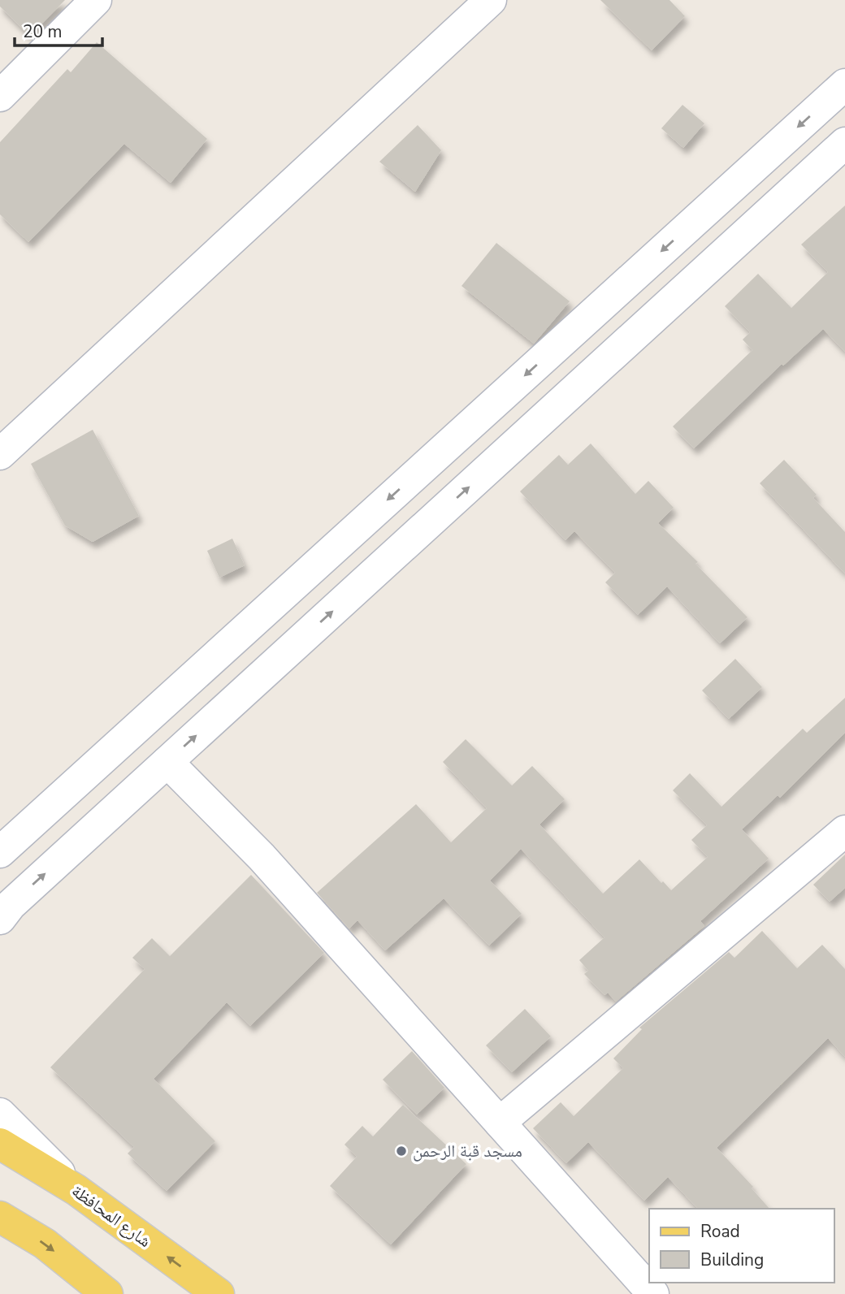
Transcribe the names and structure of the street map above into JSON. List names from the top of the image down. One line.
{"streets":{"main road":["شارع المحافظة"]},"places":["مسجد قبة الرحمن"],"legend":["Road","Building"],"scale_bar":"20 m"}
